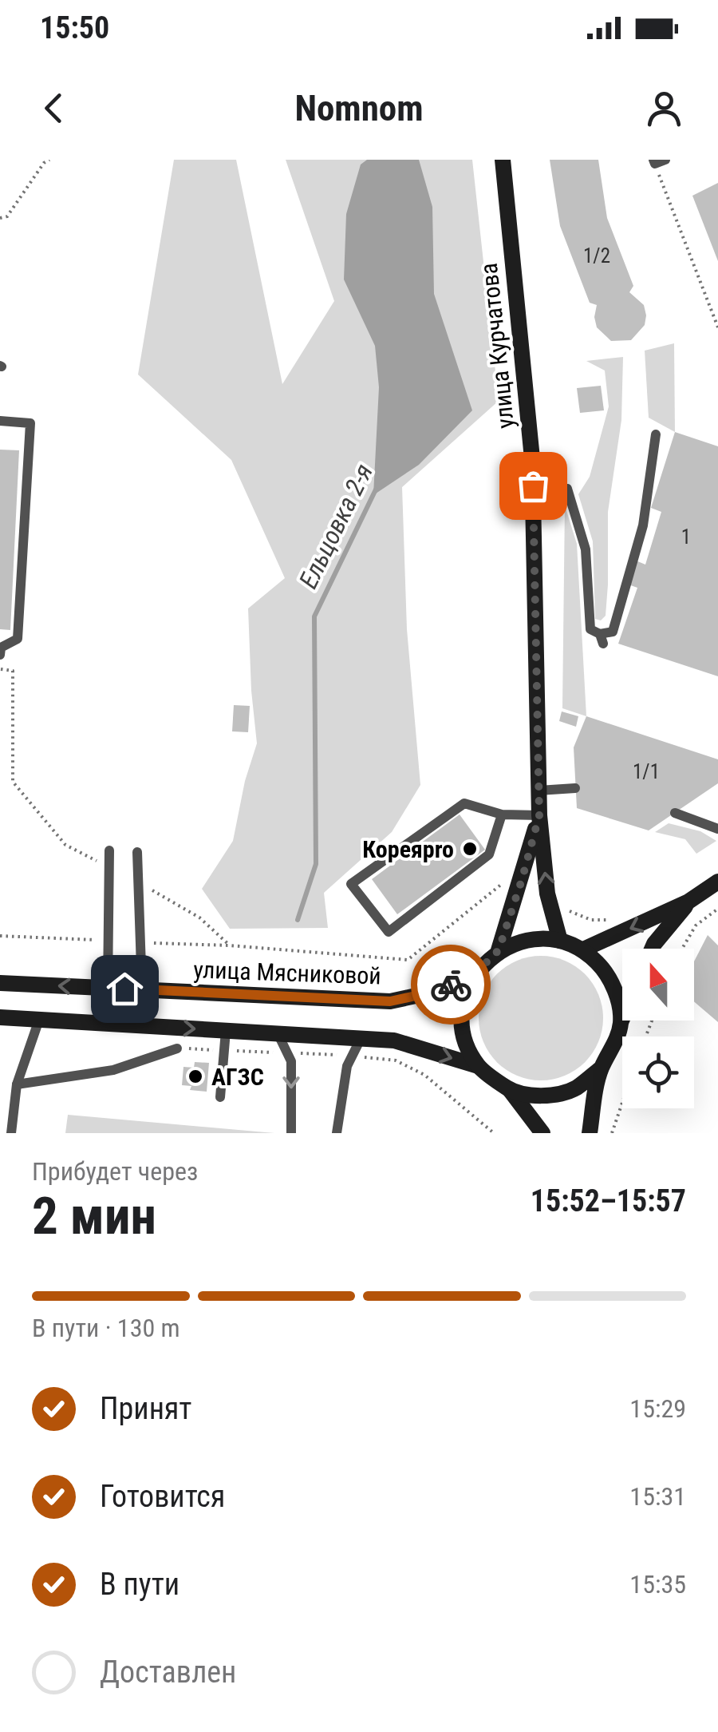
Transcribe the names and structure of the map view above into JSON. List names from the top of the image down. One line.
{"streets":{"main road":["улица Курчатова","улица Мясниковой"]},"water":["Ельцовка 2-я"],"places":["Кореяpro","АГЗС"],"house_numbers":["1/2","1","1/1"],"north":"top","page":{"status":"15:50","header":"Nomnom","heading":["2 мин","Прибудет через","15:52–15:57"],"bar":"В пути · 130 m","list":[["Принят","15:29"],["Готовится","15:31"],["В пути","15:35"],"Доставлен"]}}
